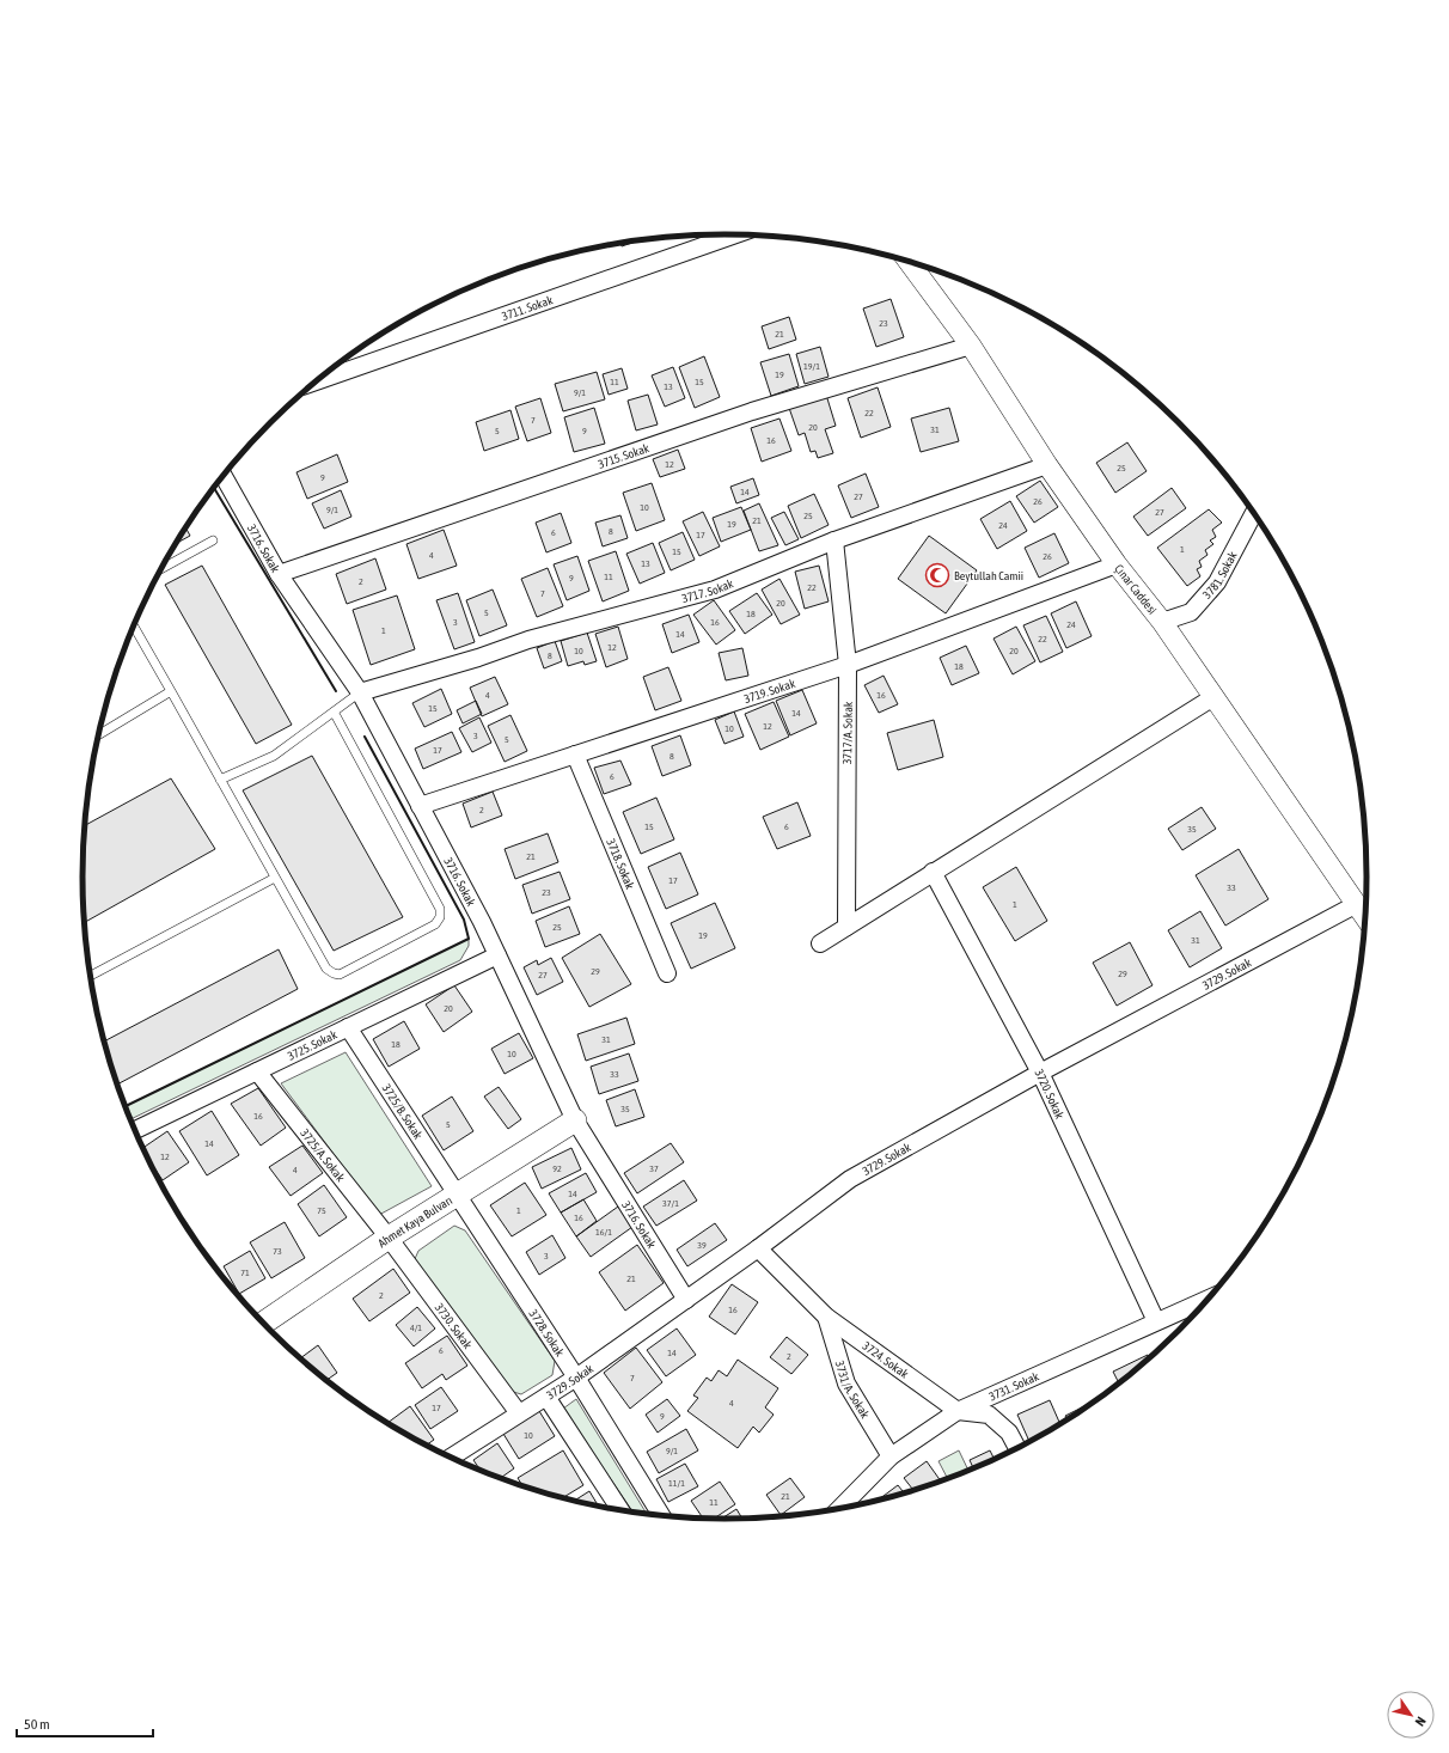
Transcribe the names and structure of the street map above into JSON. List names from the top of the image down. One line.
{"streets":{"main road":["Ahmet Kaya Bulvarı"],"street":["3711. Sokak","3715. Sokak","3716. Sokak","3781. Sokak","3717. Sokak","Çınar Caddesi","3719. Sokak","3717/A. Sokak","3718. Sokak","3729. Sokak","3725. Sokak","3720. Sokak","3725/B. Sokak","3725/A. Sokak","3730. Sokak","3728. Sokak","3724. Sokak","3731. Sokak","3731/A. Sokak"]},"crossings":[["3715. Sokak","3716. Sokak"],["3715. Sokak","Çınar Caddesi"],["3716. Sokak","3717. Sokak"],["3716. Sokak","3719. Sokak"],["3716. Sokak","3729. Sokak"],["3716. Sokak","3725. Sokak"],["3716. Sokak","Ahmet Kaya Bulvarı"],["3781. Sokak","Çınar Caddesi"],["3717. Sokak","Çınar Caddesi"],["3717. Sokak","3717/A. Sokak"],["Çınar Caddesi","3719. Sokak"],["Çınar Caddesi","3729. Sokak"],["3719. Sokak","3717/A. Sokak"],["3719. Sokak","3718. Sokak"],["3729. Sokak","3720. Sokak"],["3729. Sokak","3730. Sokak"],["3729. Sokak","3728. Sokak"],["3729. Sokak","3724. Sokak"],["3725. Sokak","3725/B. Sokak"],["3725. Sokak","3725/A. Sokak"],["3720. Sokak","3731. Sokak"],["3725/B. Sokak","Ahmet Kaya Bulvarı"],["3725/B. Sokak","3728. Sokak"],["3725/A. Sokak","Ahmet Kaya Bulvarı"],["3725/A. Sokak","3730. Sokak"],["Ahmet Kaya Bulvarı","3730. Sokak"],["Ahmet Kaya Bulvarı","3728. Sokak"],["3724. Sokak","3731. Sokak"],["3724. Sokak","3731/A. Sokak"],["3731. Sokak","3731/A. Sokak"]],"places":{"mosque":["Beytullah Camii"]},"house_numbers":["23","21","19/1","19","11","15","13","9/1","22","7","20","31","5","9","16","12","25","9","14","27","26","10","9/1","27","25","21","19","24","8","6","17","1","15","4","26","13","11","9","2","22","7","20","5","18","3","16","24","1","14","22","12","10","20","8","18","4","16","15","14","12","10","3","5","17","8","6","2","15","6","35","21","17","33","23","1","25","19","31","29","29","27","20","31","18","10","33","35","16","5","14","12","92","37","4","14","37/1","75","1","16","16/1","39","73","3","71","21","2","16","4/1","6","14","2","7","4","17","9","10","9/1","11/1","21","11"],"scale_bar":"50 m","north":"bottom right"}
